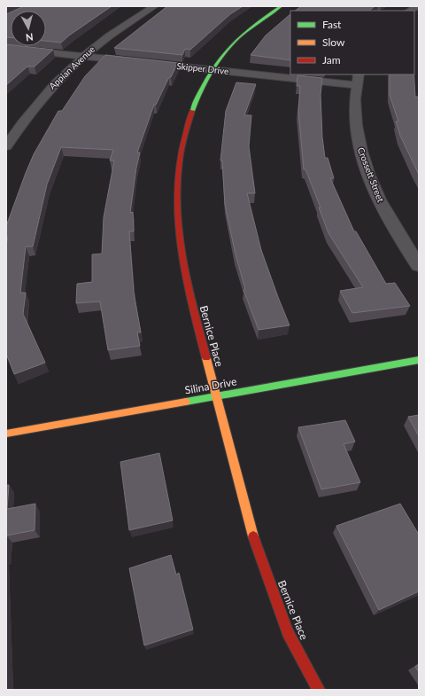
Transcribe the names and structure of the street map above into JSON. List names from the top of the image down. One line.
{"streets":{"street":["Appian Avenue","Skipper Drive","Crossett Street","Bernice Place","Silina Drive"]},"crossings":[["Appian Avenue","Skipper Drive"],["Skipper Drive","Crossett Street"],["Skipper Drive","Bernice Place"],["Bernice Place","Silina Drive"]],"legend":["Fast","Slow","Jam"],"north":"bottom"}
